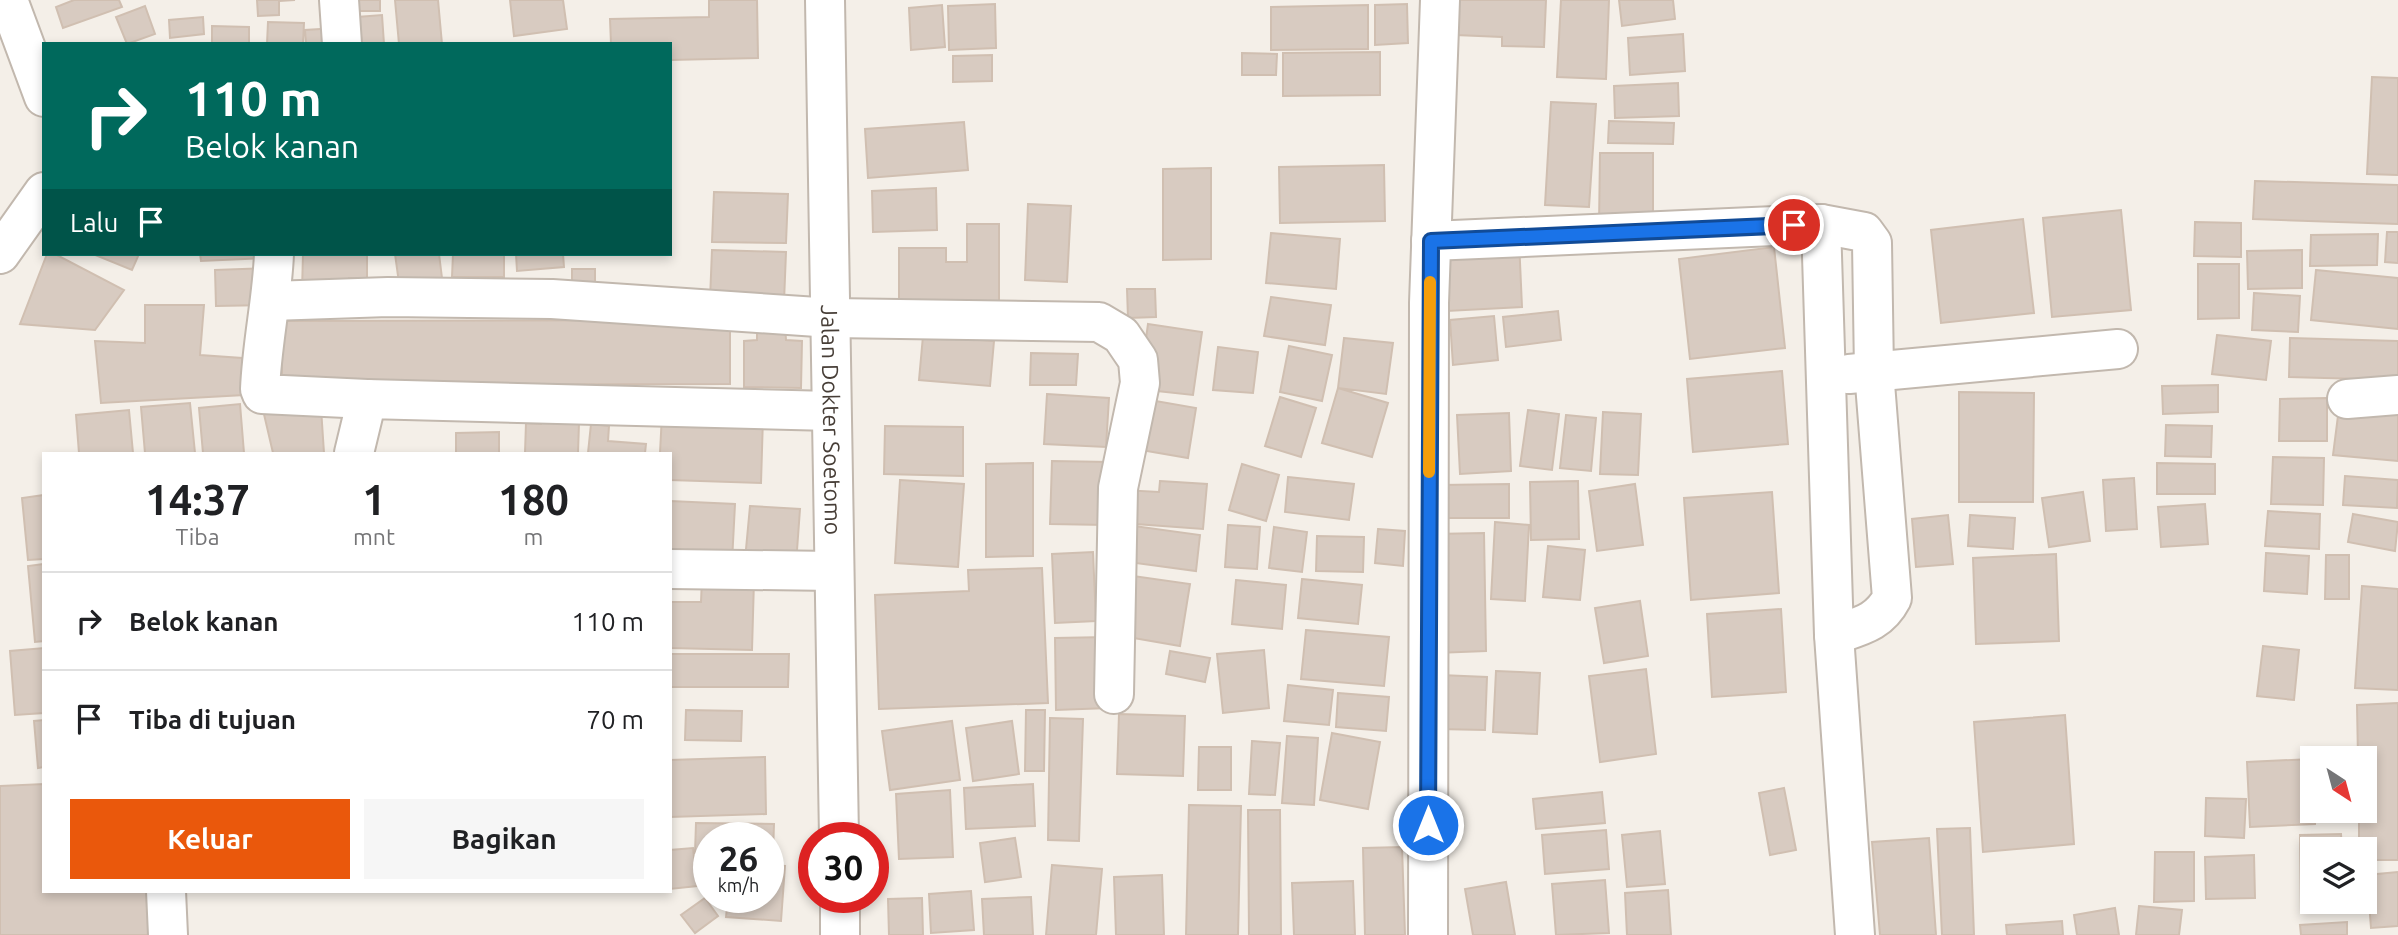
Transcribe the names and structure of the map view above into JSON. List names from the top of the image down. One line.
{"streets":{"street":["Jalan Dokter Soetomo"]},"north":"bottom right","page":{"turn":["110 m","Belok kanan"],"then":"Lalu","eta":["14:37","Tiba","1","mnt","180","m"],"list":[{"name":"Belok kanan","value":"110 m"},{"name":"Tiba di tujuan","value":"70 m"}],"buttons":["Keluar","Bagikan"],"speed":"26 km/h","limit":"30"}}
